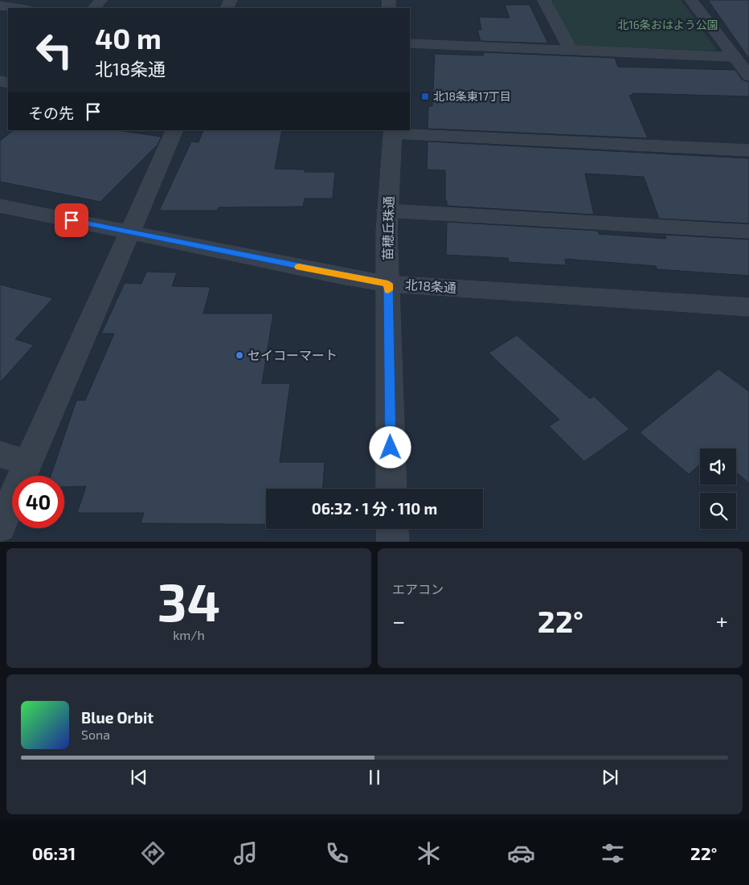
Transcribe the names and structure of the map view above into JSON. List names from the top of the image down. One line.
{"streets":{"street":["苗穂丘珠通","北18条通"]},"crossings":[["苗穂丘珠通","北18条通"]],"parks":["北16条おはよう公園"],"places":{"transit":["北18条東17丁目"],"other":["セイコーマート"]},"page":{"turn":["40 m","北18条通"],"then":"その先","limit":"40","trip":"06:32 · 1 分 · 110 m","tile":[["34","km/h"],"エアコン"],"heat":["−","22°","+"],"song":["Blue Orbit","Sona"],"tabs":["06:31","22°"]}}
